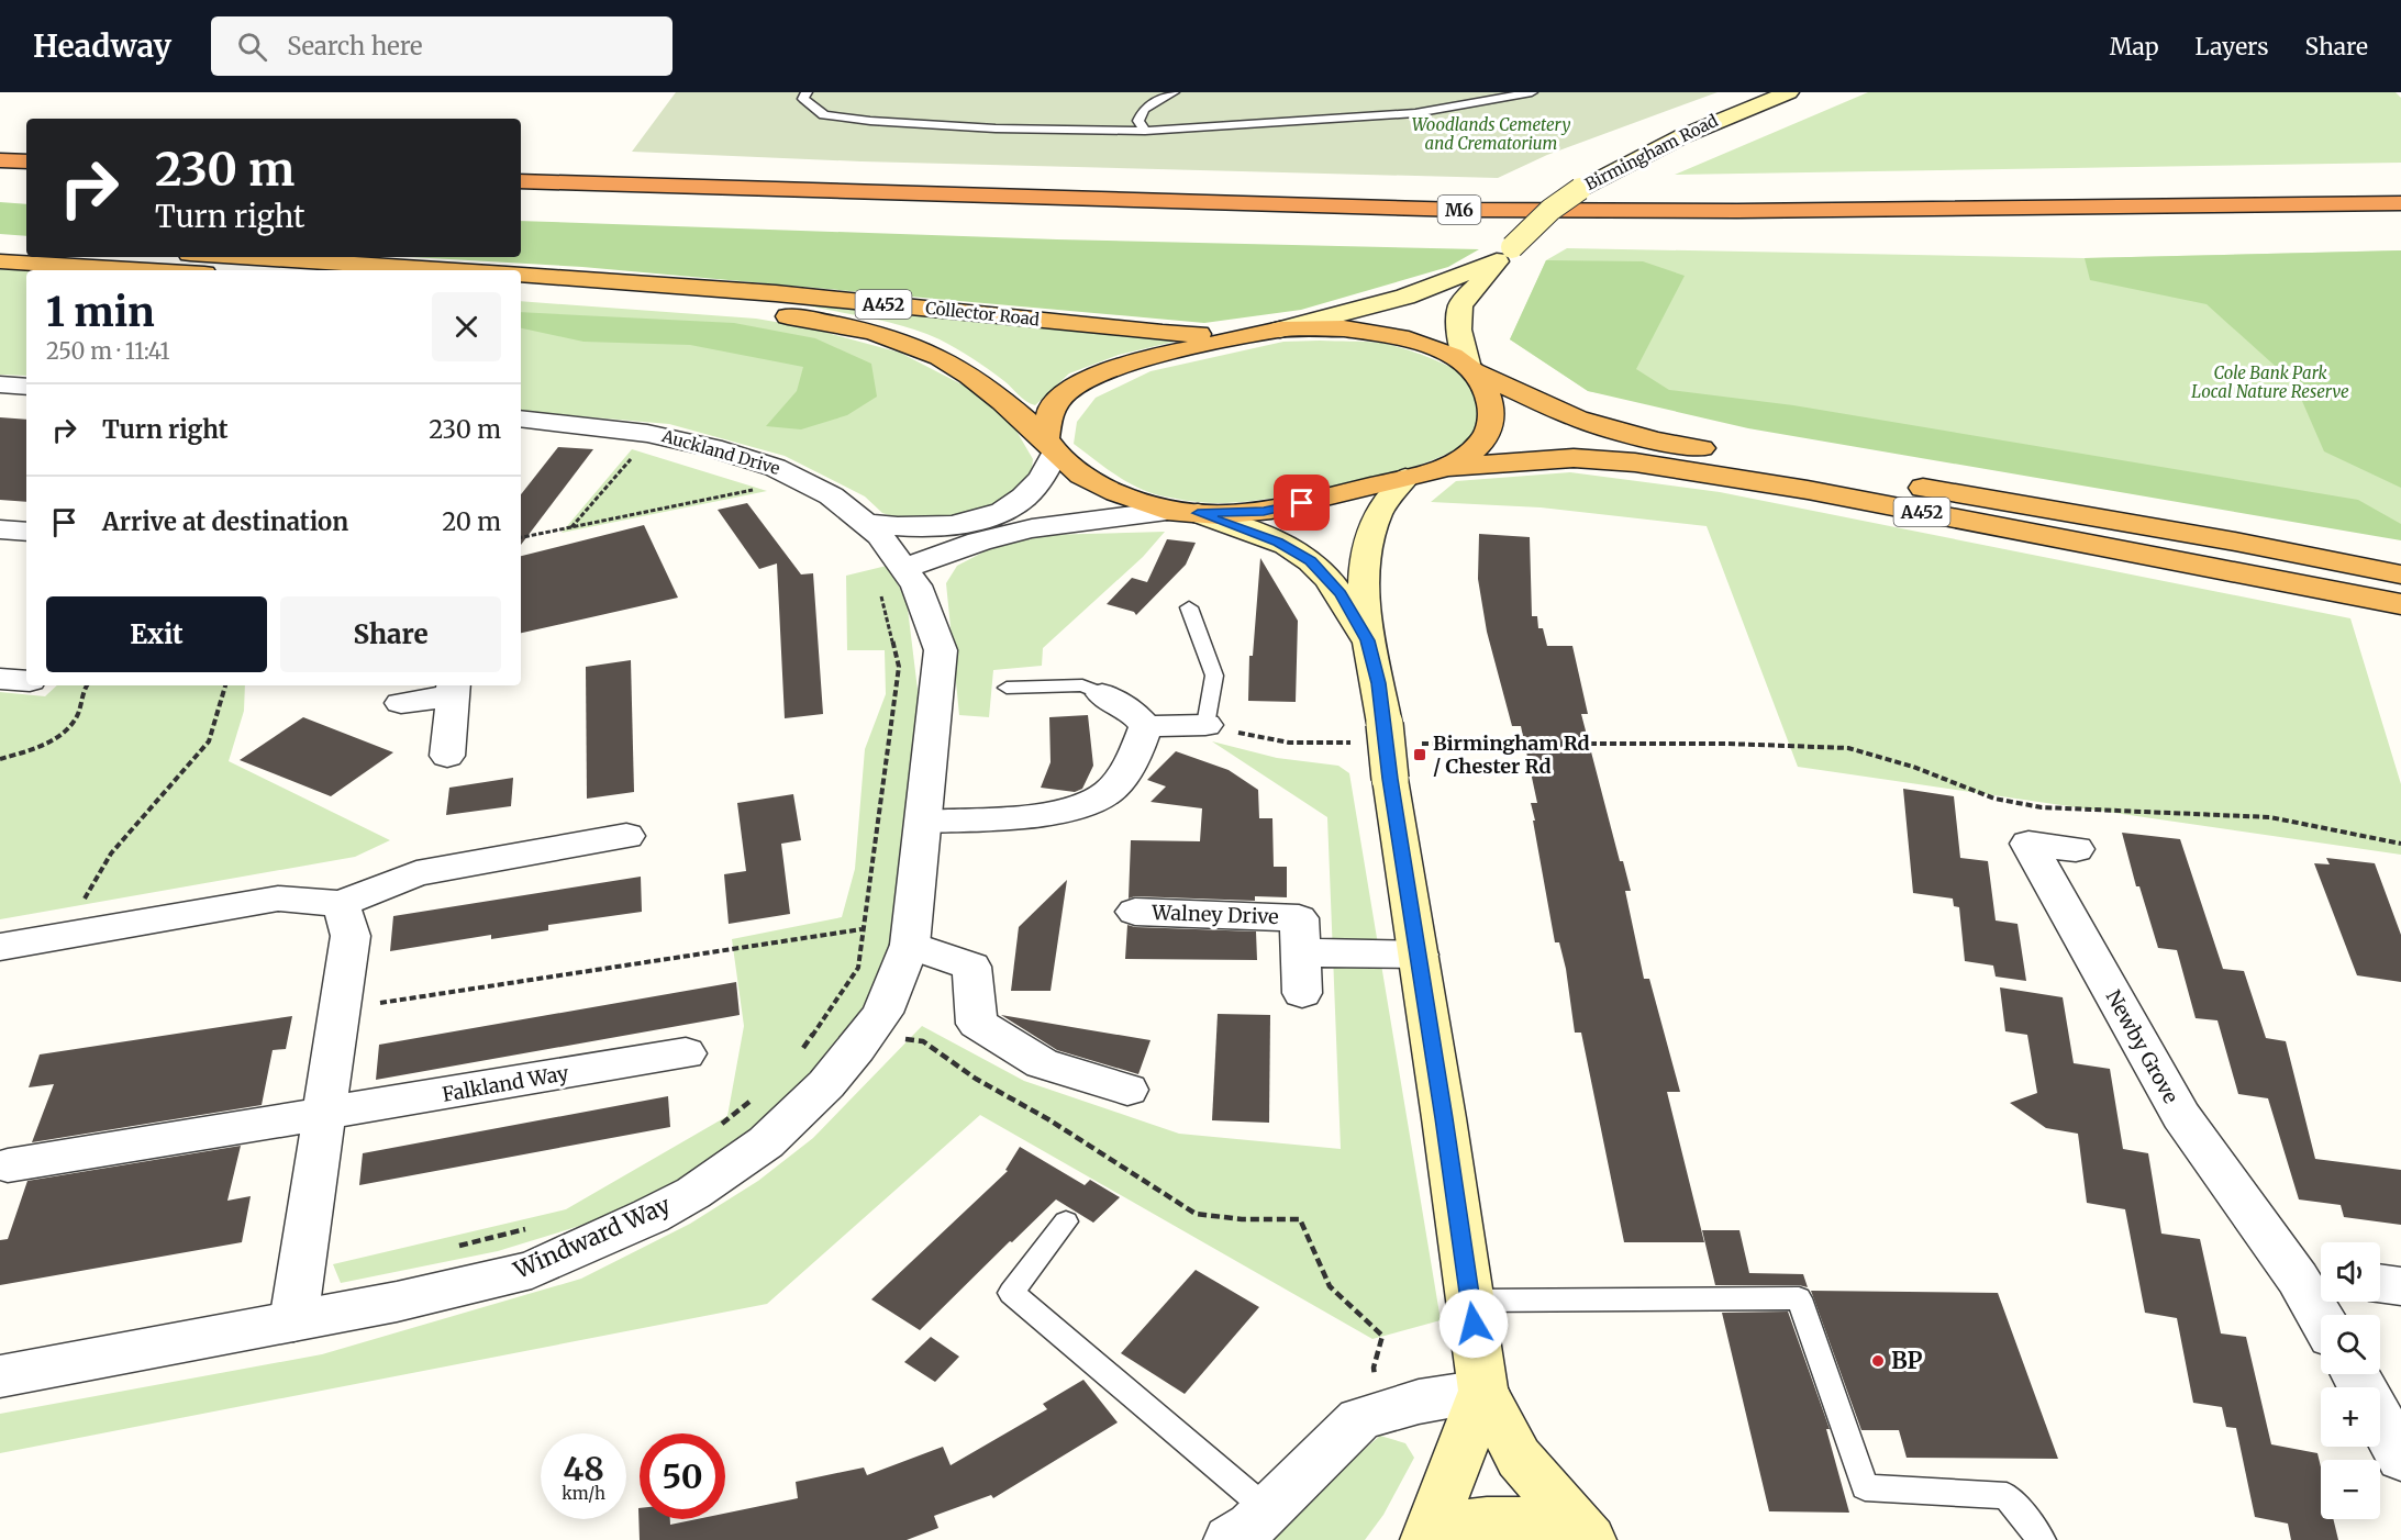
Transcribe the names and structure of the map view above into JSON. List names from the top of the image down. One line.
{"streets":{"highway":["M6","A452","Collector Road"],"main road":["Birmingham Road"],"street":["Auckland Drive","Walney Drive","Newby Grove","Falkland Way","Windward Way"]},"crossings":[["Birmingham Road","A452"],["A452","Collector Road"],["A452","Auckland Drive"],["Auckland Drive","Windward Way"]],"parks":["Woodlands Cemetery and Crematorium","Cole Bank Park Local Nature Reserve"],"places":{"transit":["Birmingham Rd / Chester Rd"],"other":["BP"]},"page":{"header":"Headway","search":"Search here","nav":["Map","Layers","Share"],"turn":["230 m","Turn right"],"heading":["1 min","250 m · 11:41"],"list":[{"name":"Turn right","value":"230 m"},{"name":"Arrive at destination","value":"20 m"}],"buttons":["Exit","Share"],"map_buttons":["+","−"],"speed":"48 km/h","limit":"50"}}
